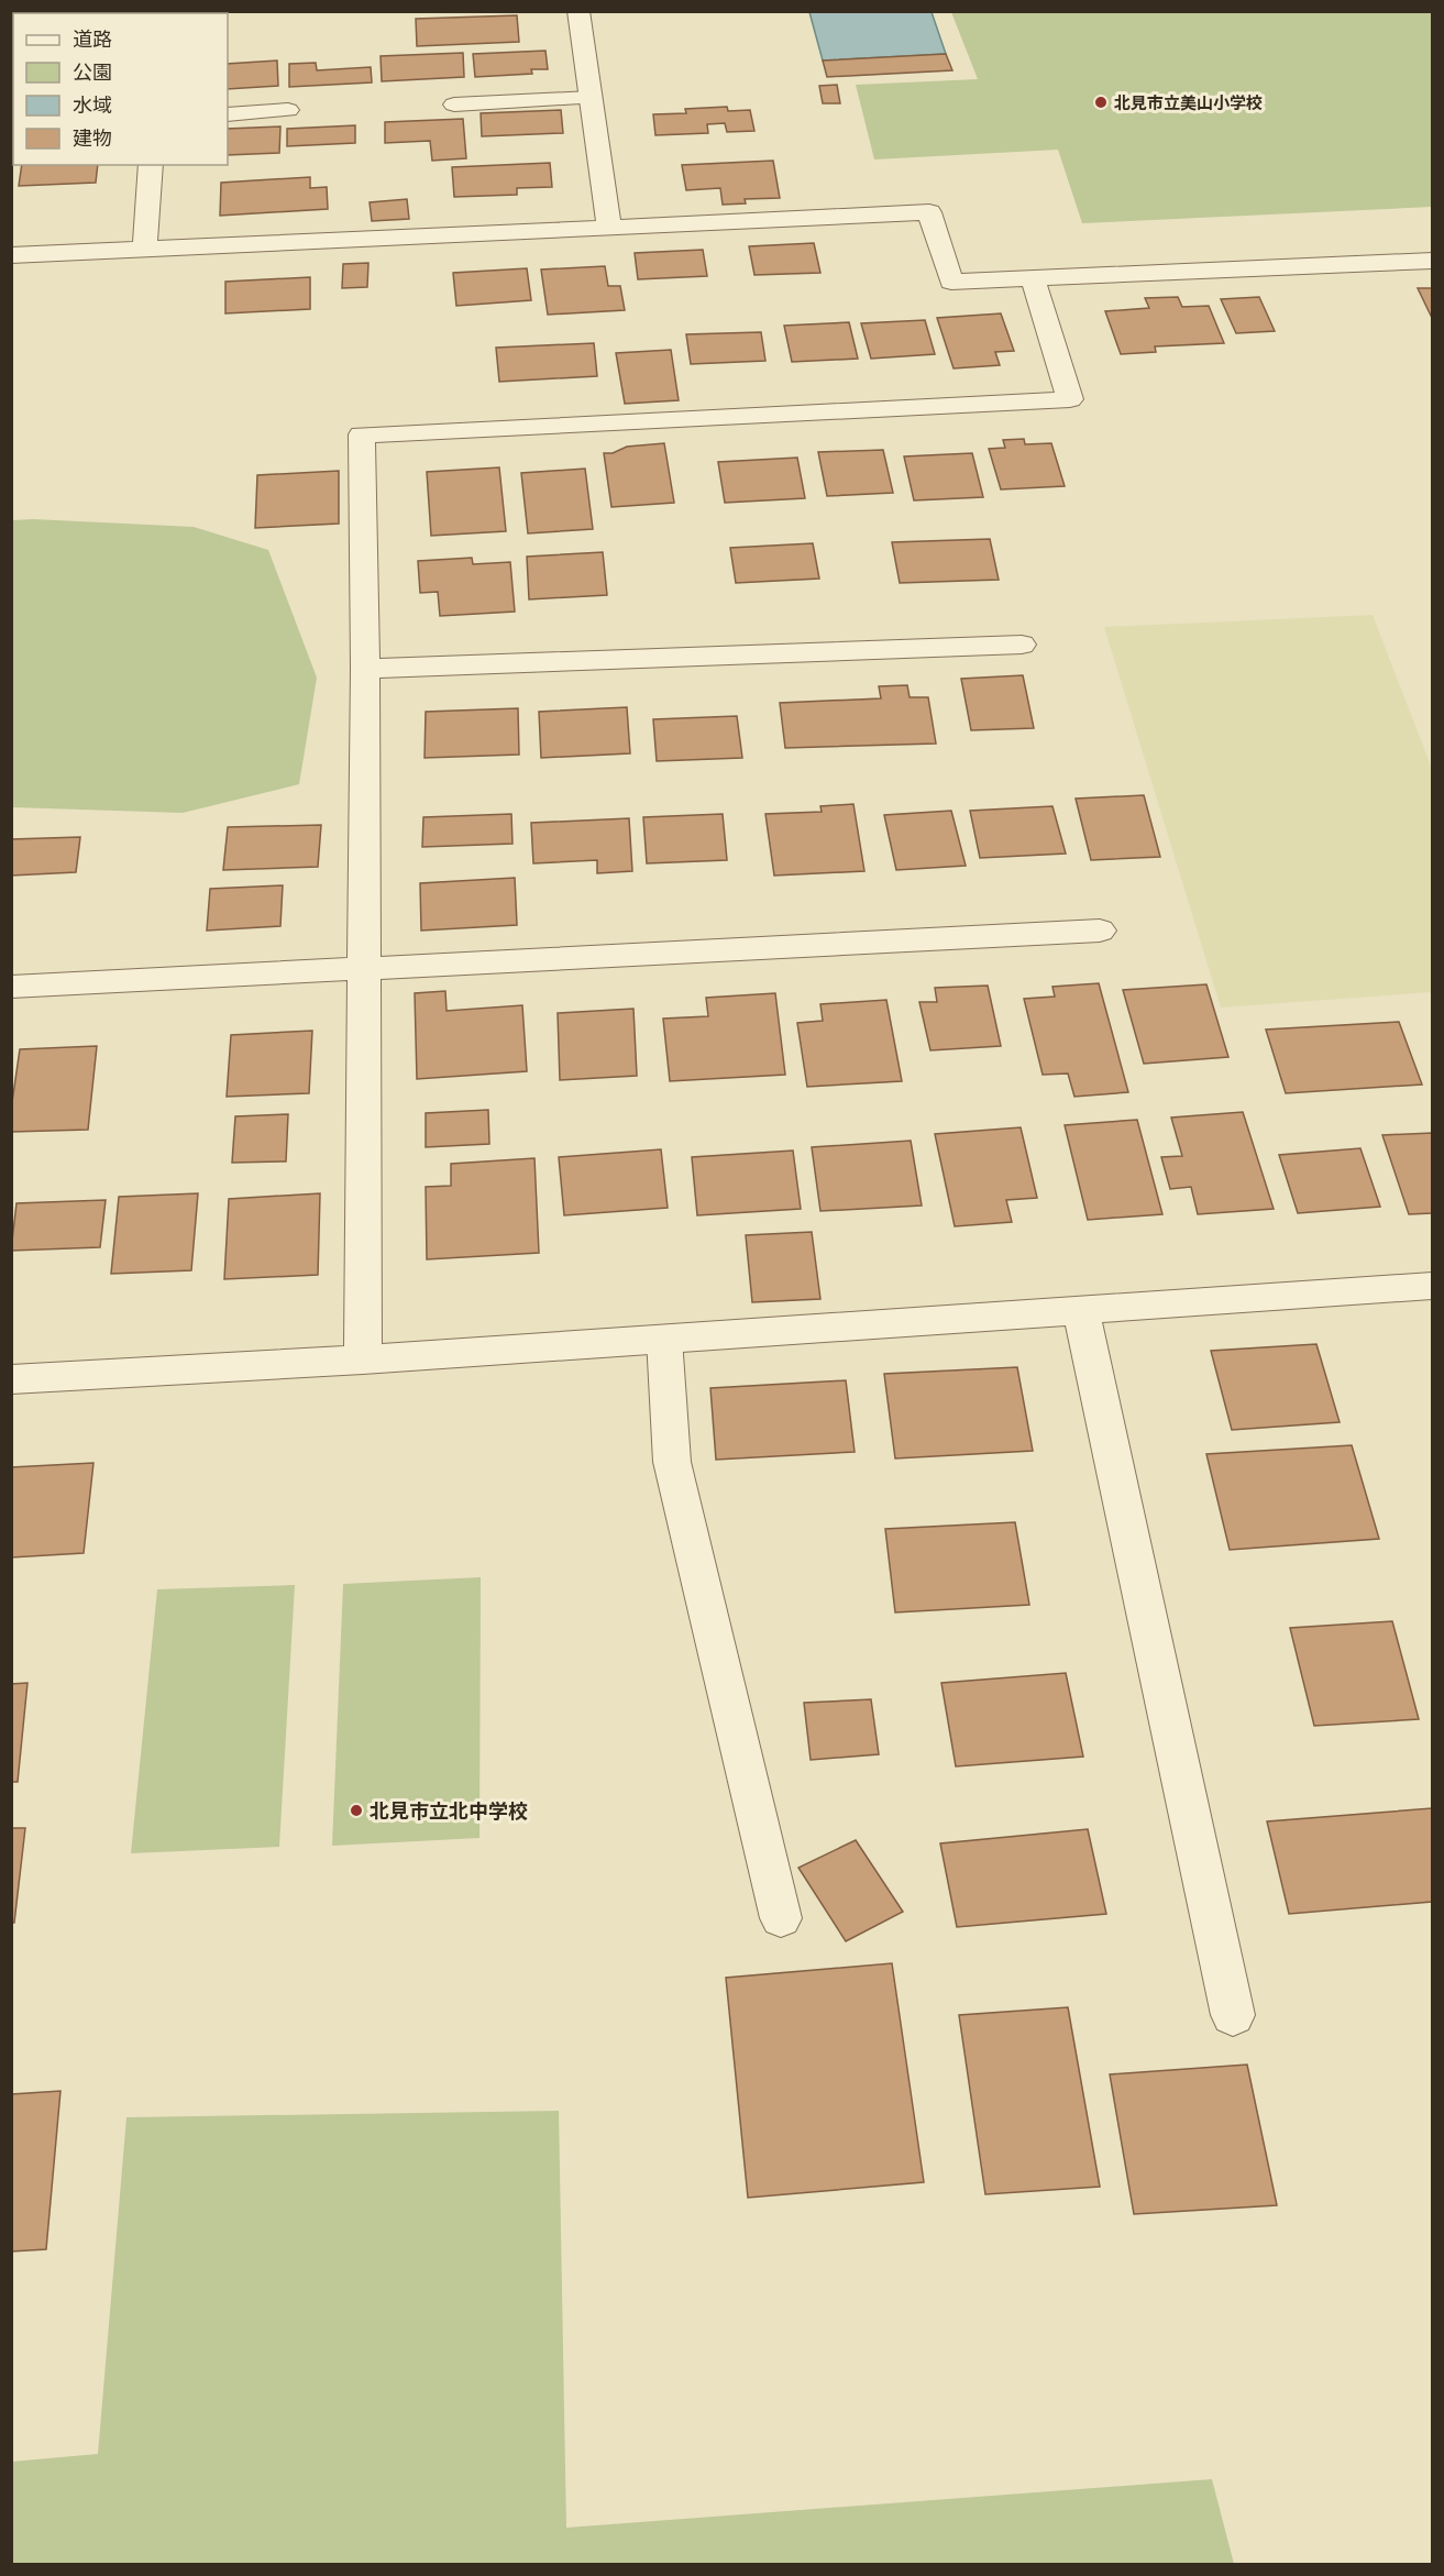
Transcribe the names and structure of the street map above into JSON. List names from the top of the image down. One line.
{"places":["北見市立美山小学校","北見市立北中学校"],"legend":["道路","公園","水域","建物"]}
